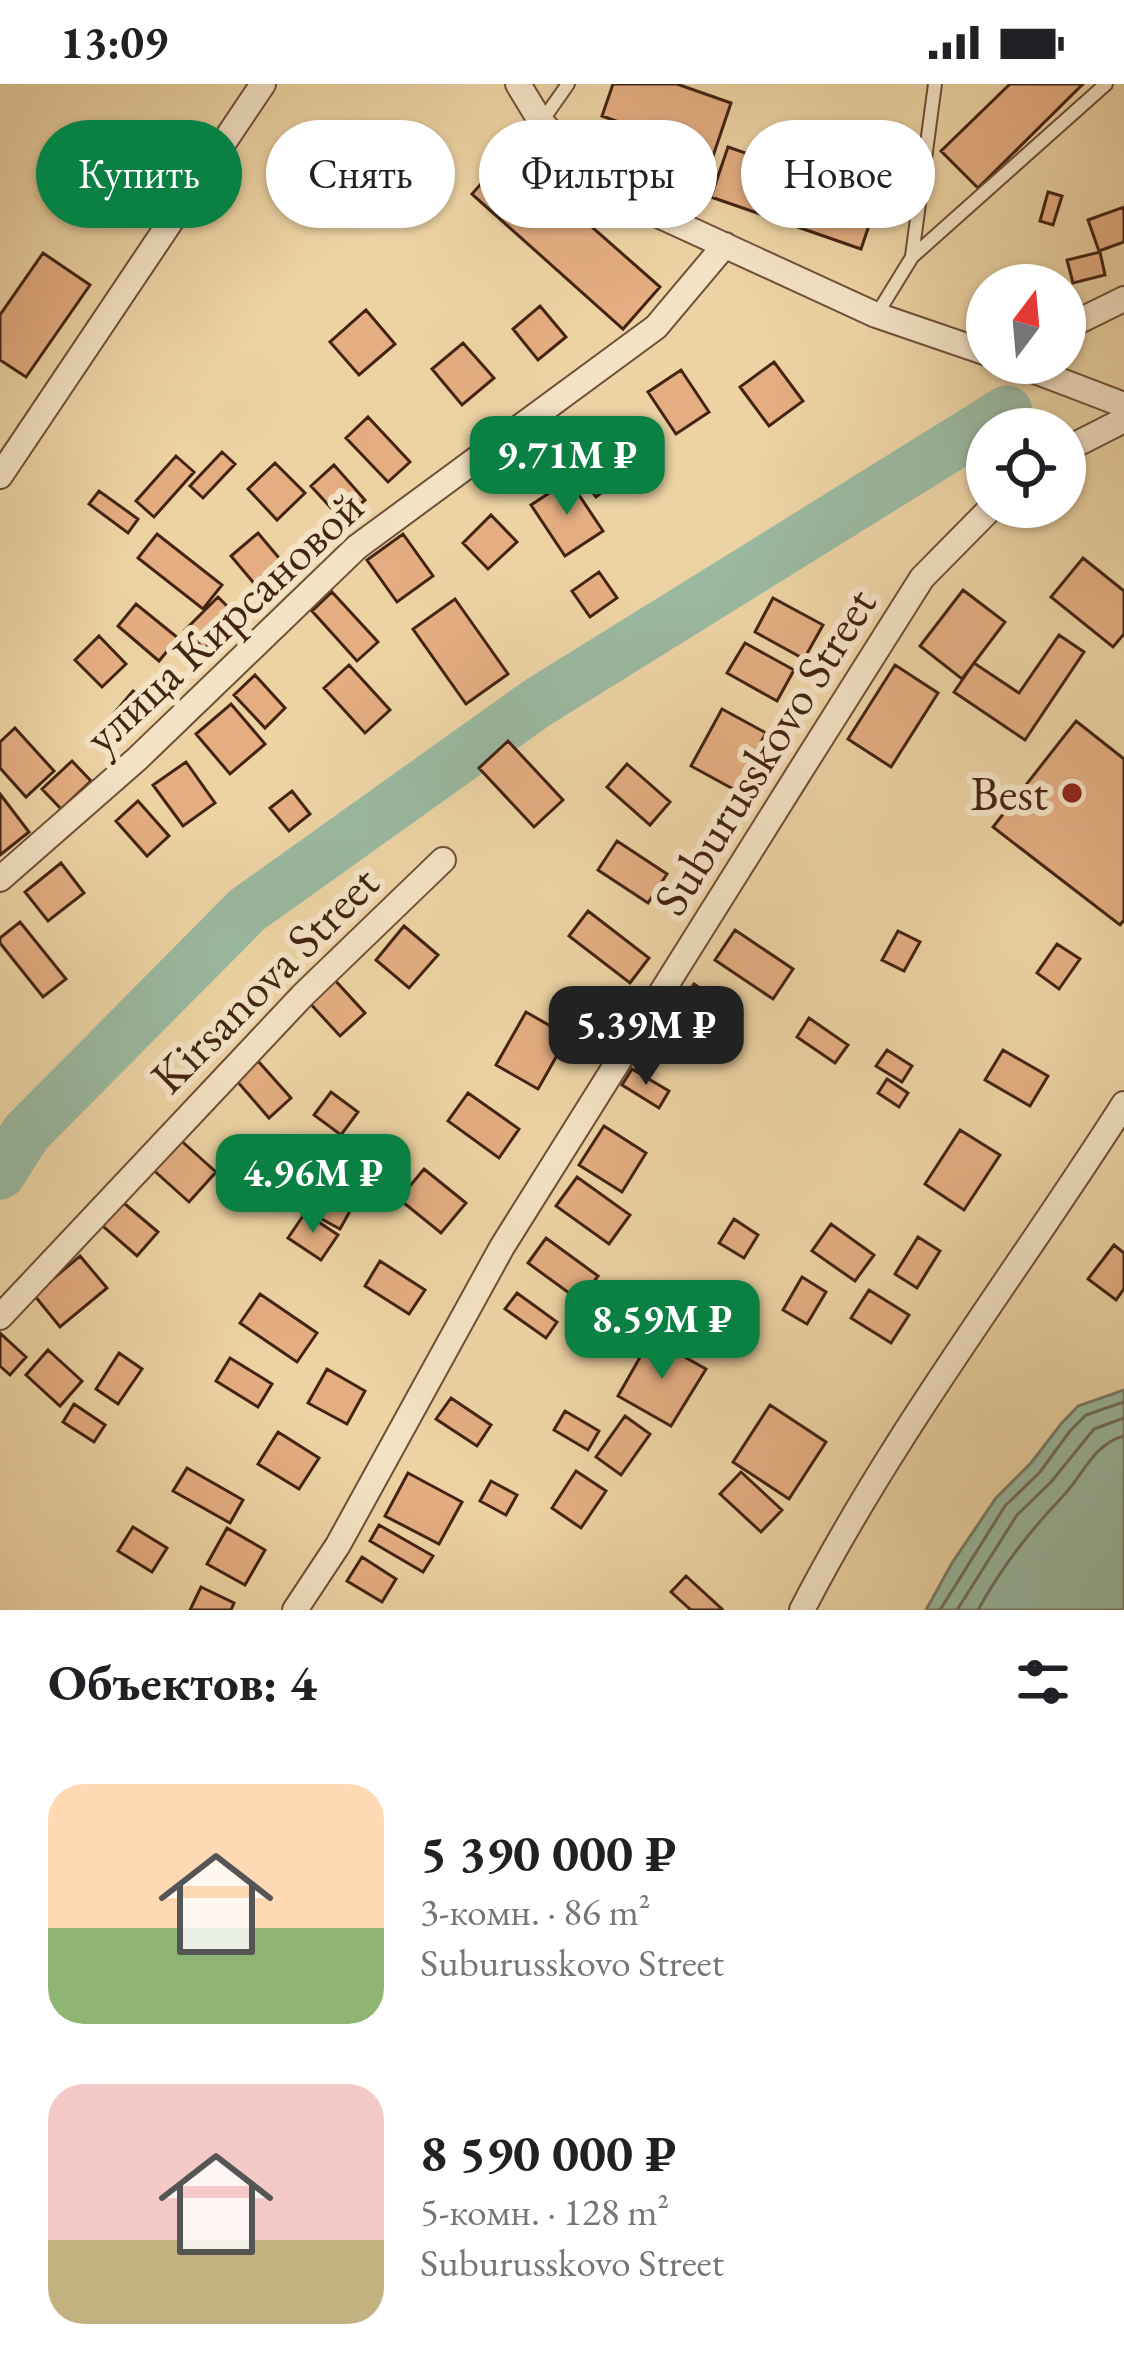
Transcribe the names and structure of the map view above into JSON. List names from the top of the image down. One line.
{"streets":{"street":["улица Кирсановой","Suburusskovo Street","Kirsanova Street"]},"places":["Best"],"north":"top","page":{"status":"13:09","chip":["Купить","Снять","Фильтры","Новое"],"price":["9.71M ₽","5.39M ₽","4.96M ₽","8.59M ₽"],"heading":"Объектов: 4","list":[{"name":"5 390 000 ₽","note":"3-комн. · 86 m² · Suburusskovo Street"},{"name":"8 590 000 ₽","note":"5-комн. · 128 m² · Suburusskovo Street"}]}}
